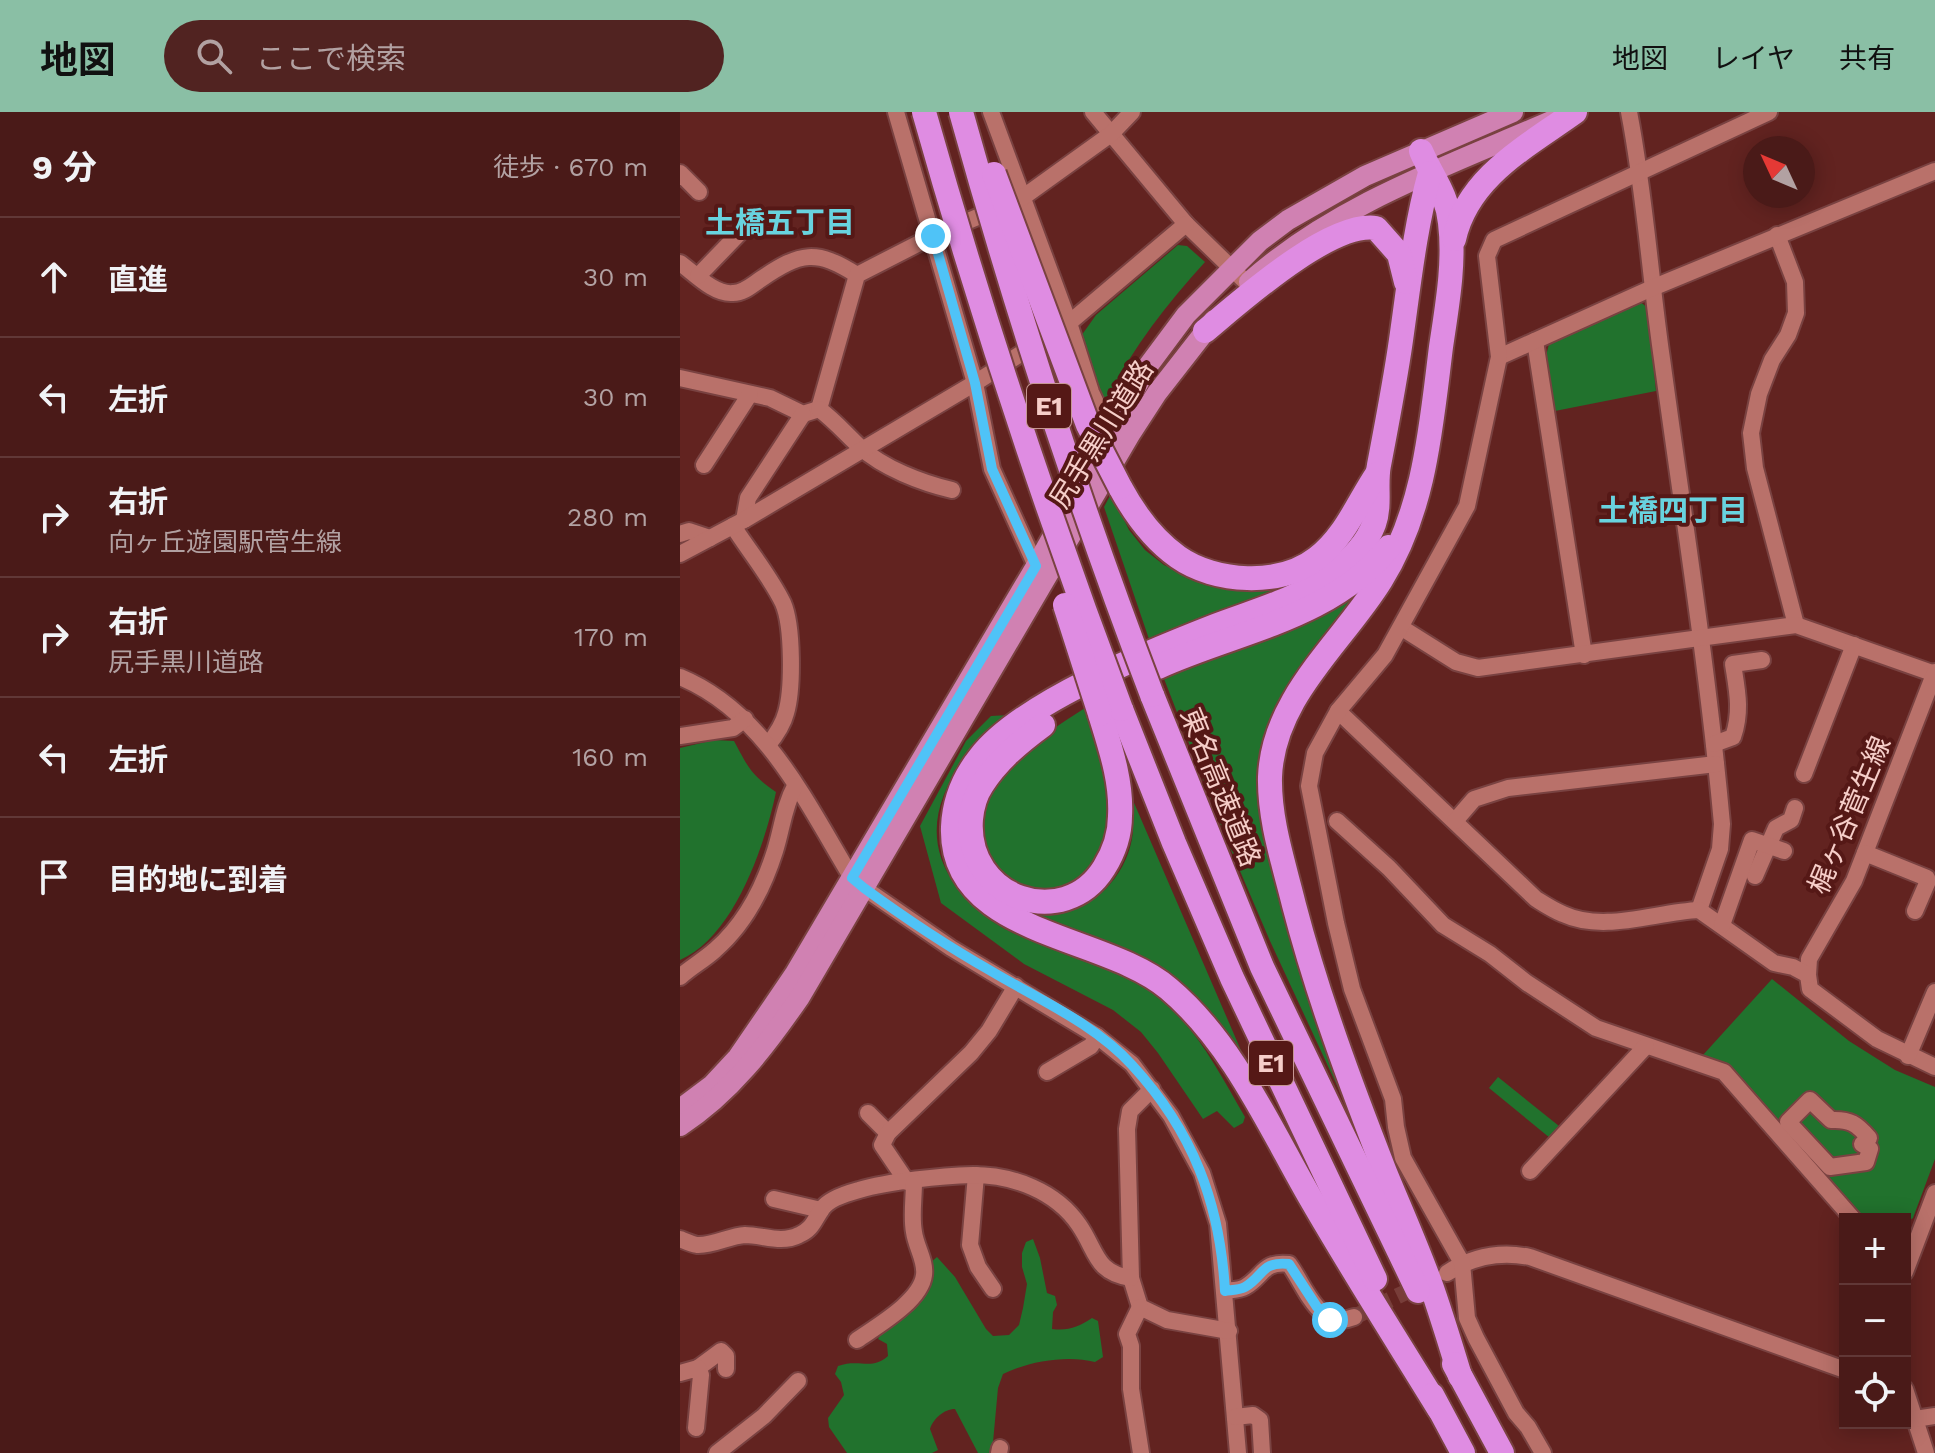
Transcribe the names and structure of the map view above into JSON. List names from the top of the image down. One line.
{"streets":{"highway":["E1","東名高速道路"],"main road":["尻手黒川道路"],"street":["梶ヶ谷菅生線"]},"districts":["土橋五丁目","土橋四丁目"],"north":"top left","page":{"header":"地図","search":"ここで検索","nav":["地図","レイヤ","共有"],"heading":["9 分","徒歩 · 670 m"],"list":[["直進","30 m"],["左折","30 m"],["右折","向ヶ丘遊園駅菅生線","280 m"],["右折","尻手黒川道路","170 m"],["左折","160 m"],"目的地に到着"],"map_buttons":["+","−"]}}
